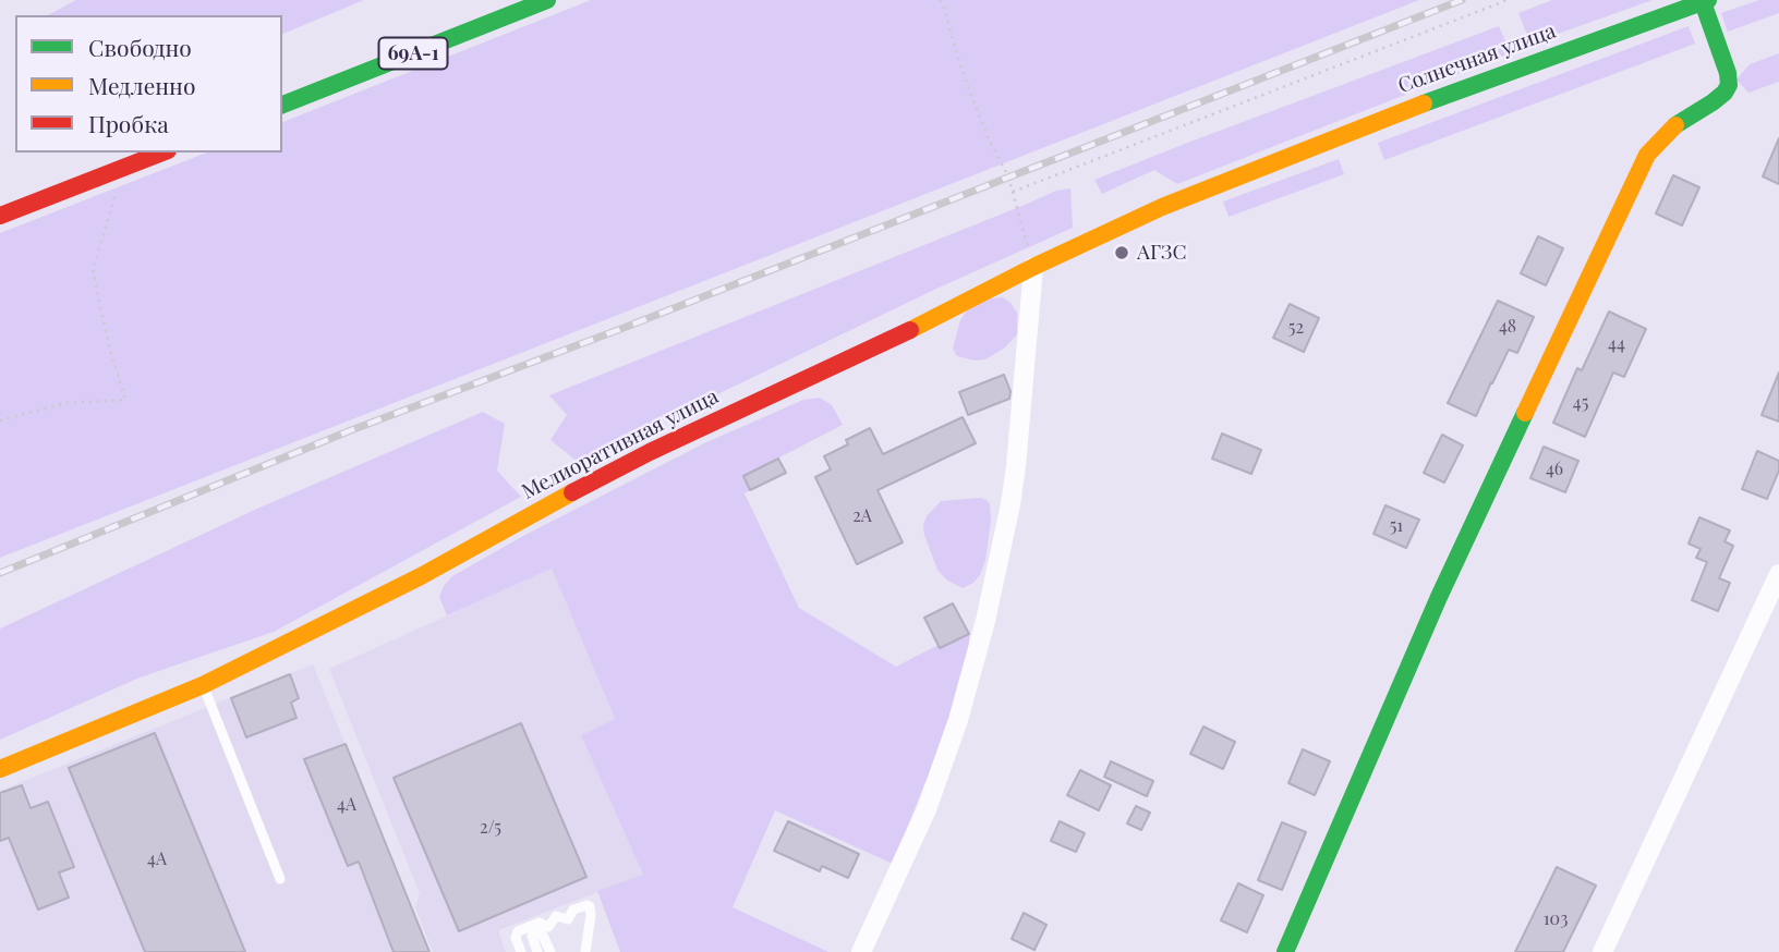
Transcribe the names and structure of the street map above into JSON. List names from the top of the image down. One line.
{"streets":{"street":["69А-1","Солнечная улица","Мелиоративная улица"]},"crossings":[["Солнечная улица","Мелиоративная улица"]],"places":["АГЗС"],"house_numbers":["48","52","44","45","46","2А","51","4А","2/5","4А","103"],"legend":["Свободно","Медленно","Пробка"]}
